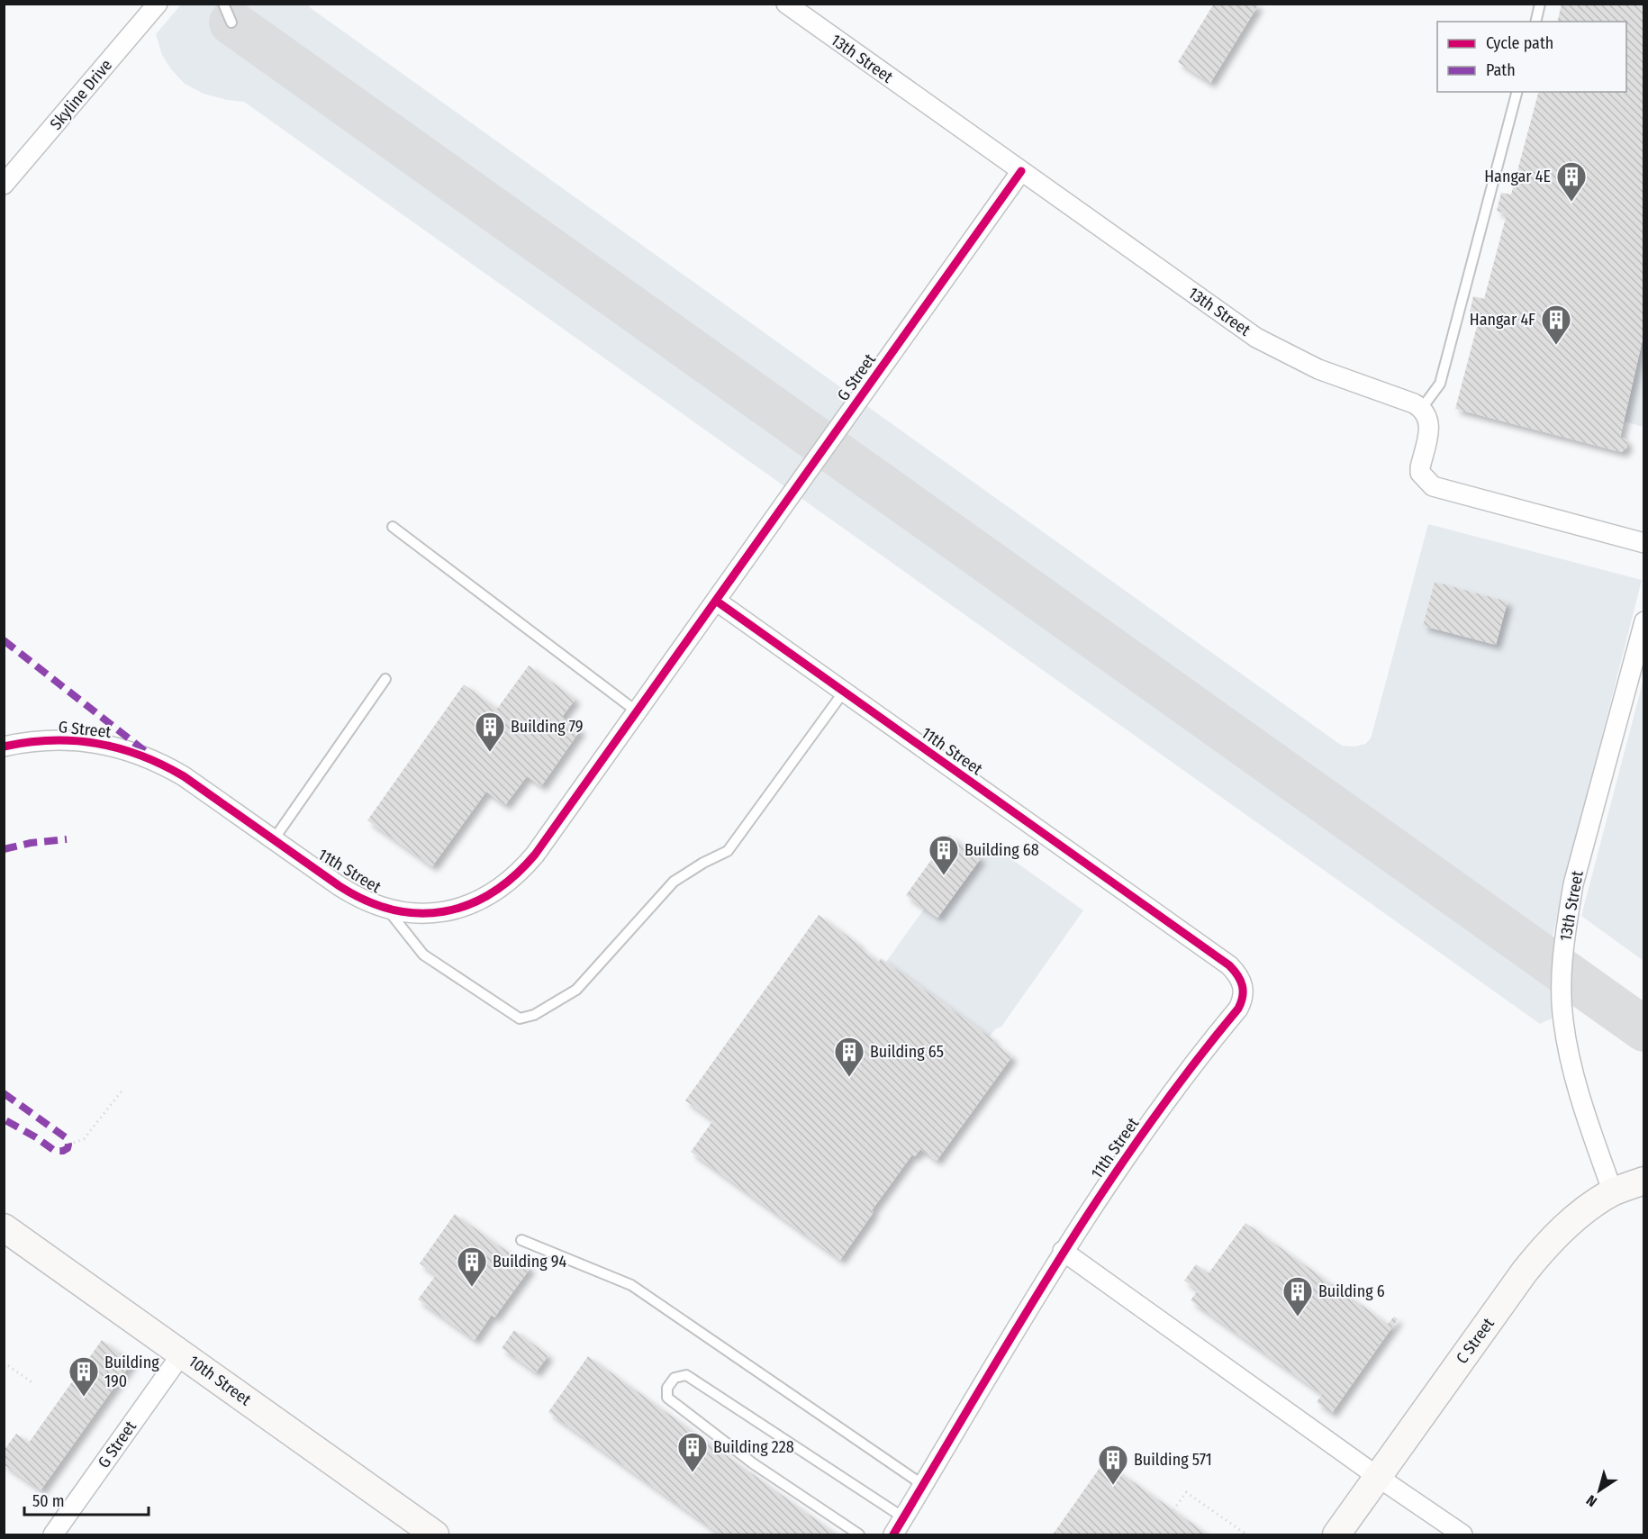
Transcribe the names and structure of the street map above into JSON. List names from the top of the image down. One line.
{"streets":{"street":["13th Street","Skyline Drive","G Street","11th Street","C Street","10th Street"]},"crossings":[["13th Street","G Street"],["13th Street","C Street"],["G Street","11th Street"],["G Street","10th Street"]],"places":{"building":["Hangar 4E","Hangar 4F","Building 79","Building 68","Building 65","Building 94","Building 6","Building 190","Building 228","Building 571"]},"legend":["Cycle path","Path"],"scale_bar":"50 m","north":"bottom left"}
